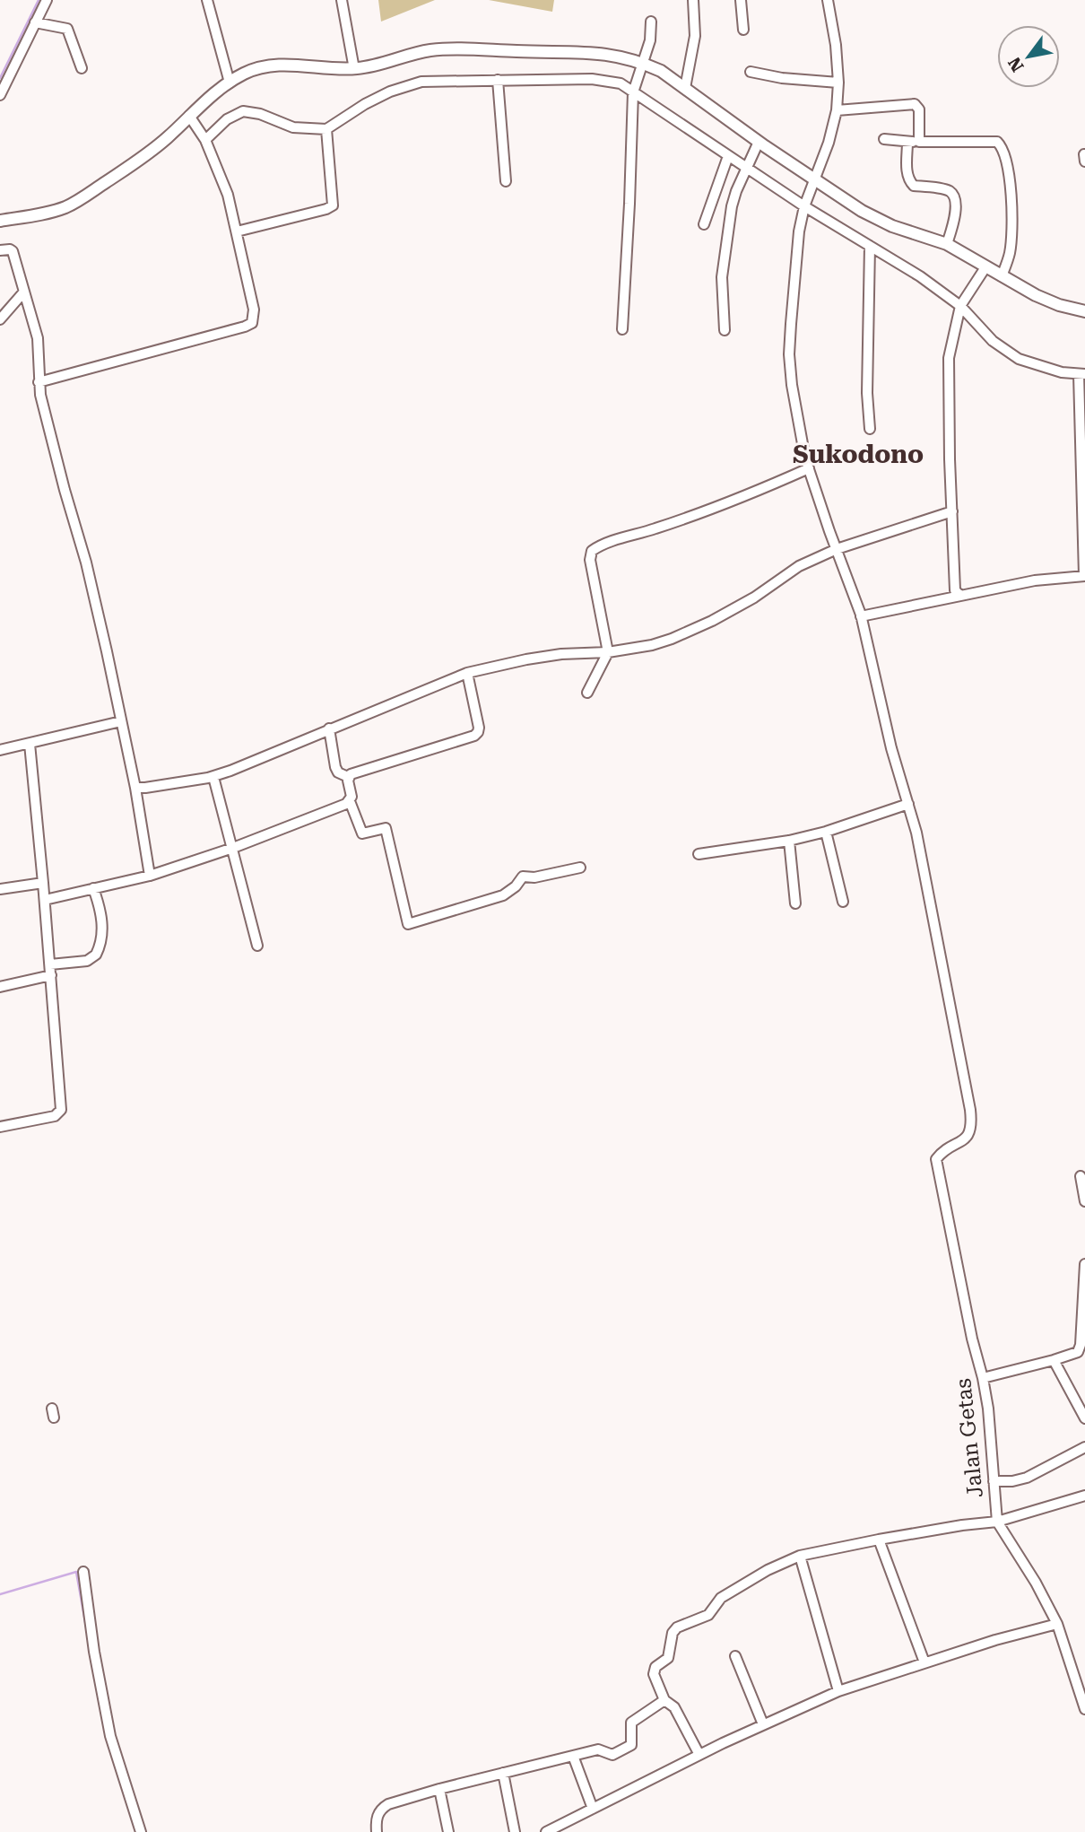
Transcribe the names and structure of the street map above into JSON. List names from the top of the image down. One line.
{"streets":{"street":["Jalan Getas"]},"districts":["Sukodono"],"north":"bottom left"}
